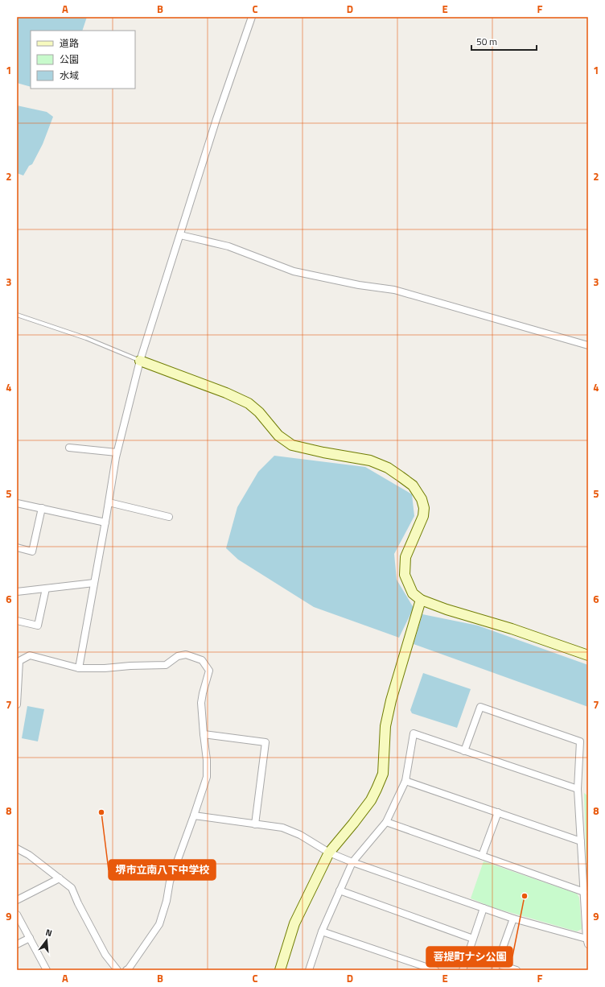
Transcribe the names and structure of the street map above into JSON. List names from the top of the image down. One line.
{"places":["堺市立南八下中学校","菩提町ナシ公園"],"legend":["道路","公園","水域"],"scale_bar":"50 m","north":"top","grid":{"columns":["A","B","C","D","E","F"],"rows":["1","2","3","4","5","6","7","8","9"]}}
